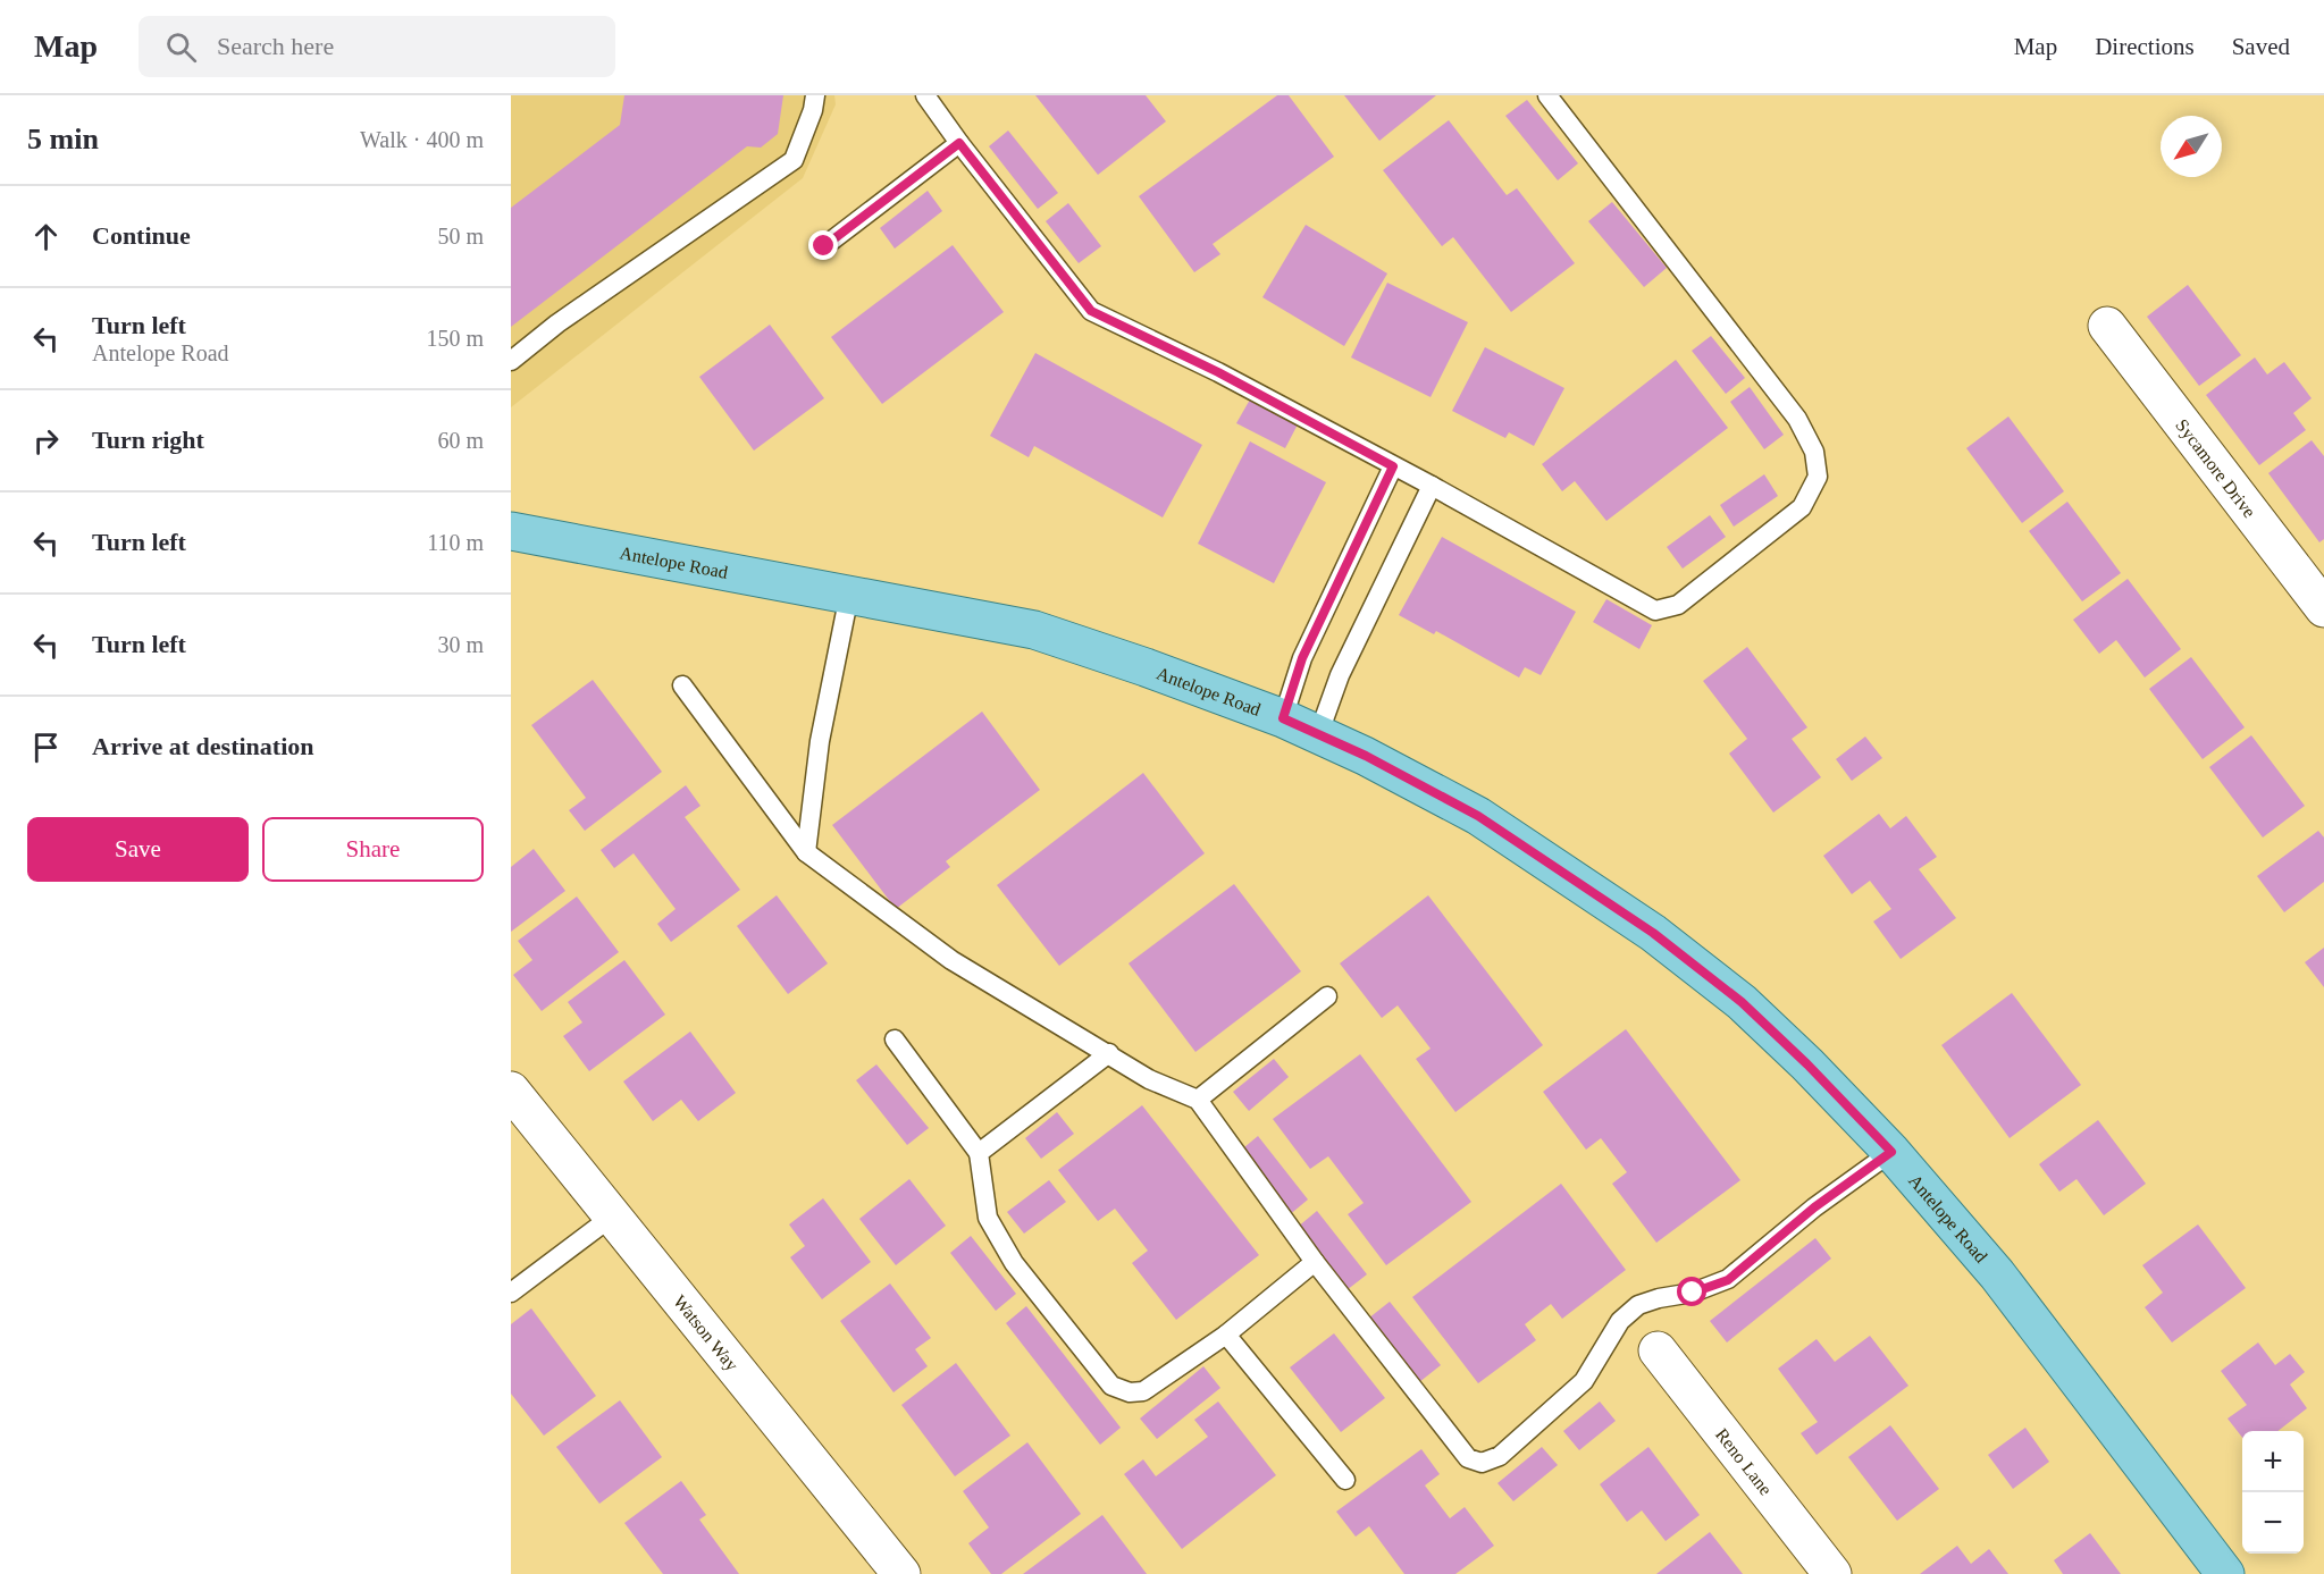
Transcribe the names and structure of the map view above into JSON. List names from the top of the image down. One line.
{"streets":{"main road":["Antelope Road"],"street":["Sycamore Drive","Watson Way","Reno Lane"]},"north":"bottom left","page":{"header":"Map","search":"Search here","nav":["Map","Directions","Saved"],"heading":["5 min","Walk · 400 m"],"list":[["Continue","50 m"],["Turn left","Antelope Road","150 m"],["Turn right","60 m"],["Turn left","110 m"],["Turn left","30 m"],"Arrive at destination"],"buttons":["Save","Share"],"map_buttons":["+","−"]}}
